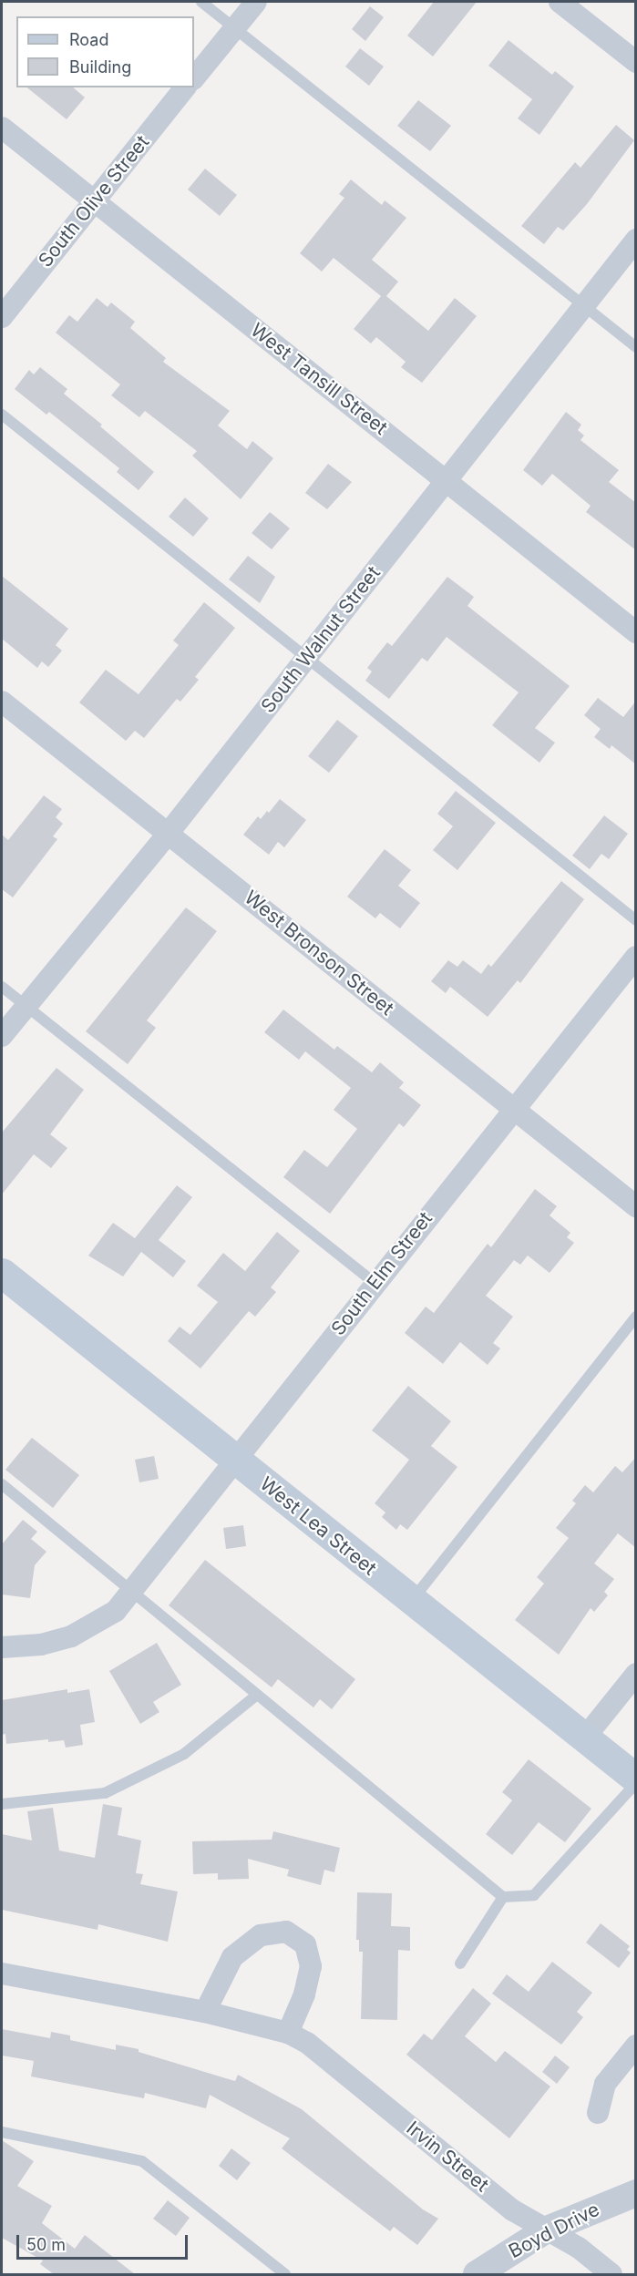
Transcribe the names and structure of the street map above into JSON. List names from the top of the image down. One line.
{"streets":{"main road":["West Lea Street"],"street":["South Olive Street","West Tansill Street","South Walnut Street","West Bronson Street","South Elm Street","Irvin Street","Boyd Drive"]},"crossings":[["South Olive Street","West Tansill Street"],["West Tansill Street","South Walnut Street"],["South Walnut Street","West Bronson Street"],["West Bronson Street","South Elm Street"],["South Elm Street","West Lea Street"],["Irvin Street","Boyd Drive"]],"legend":["Road","Building"],"scale_bar":"50 m"}
